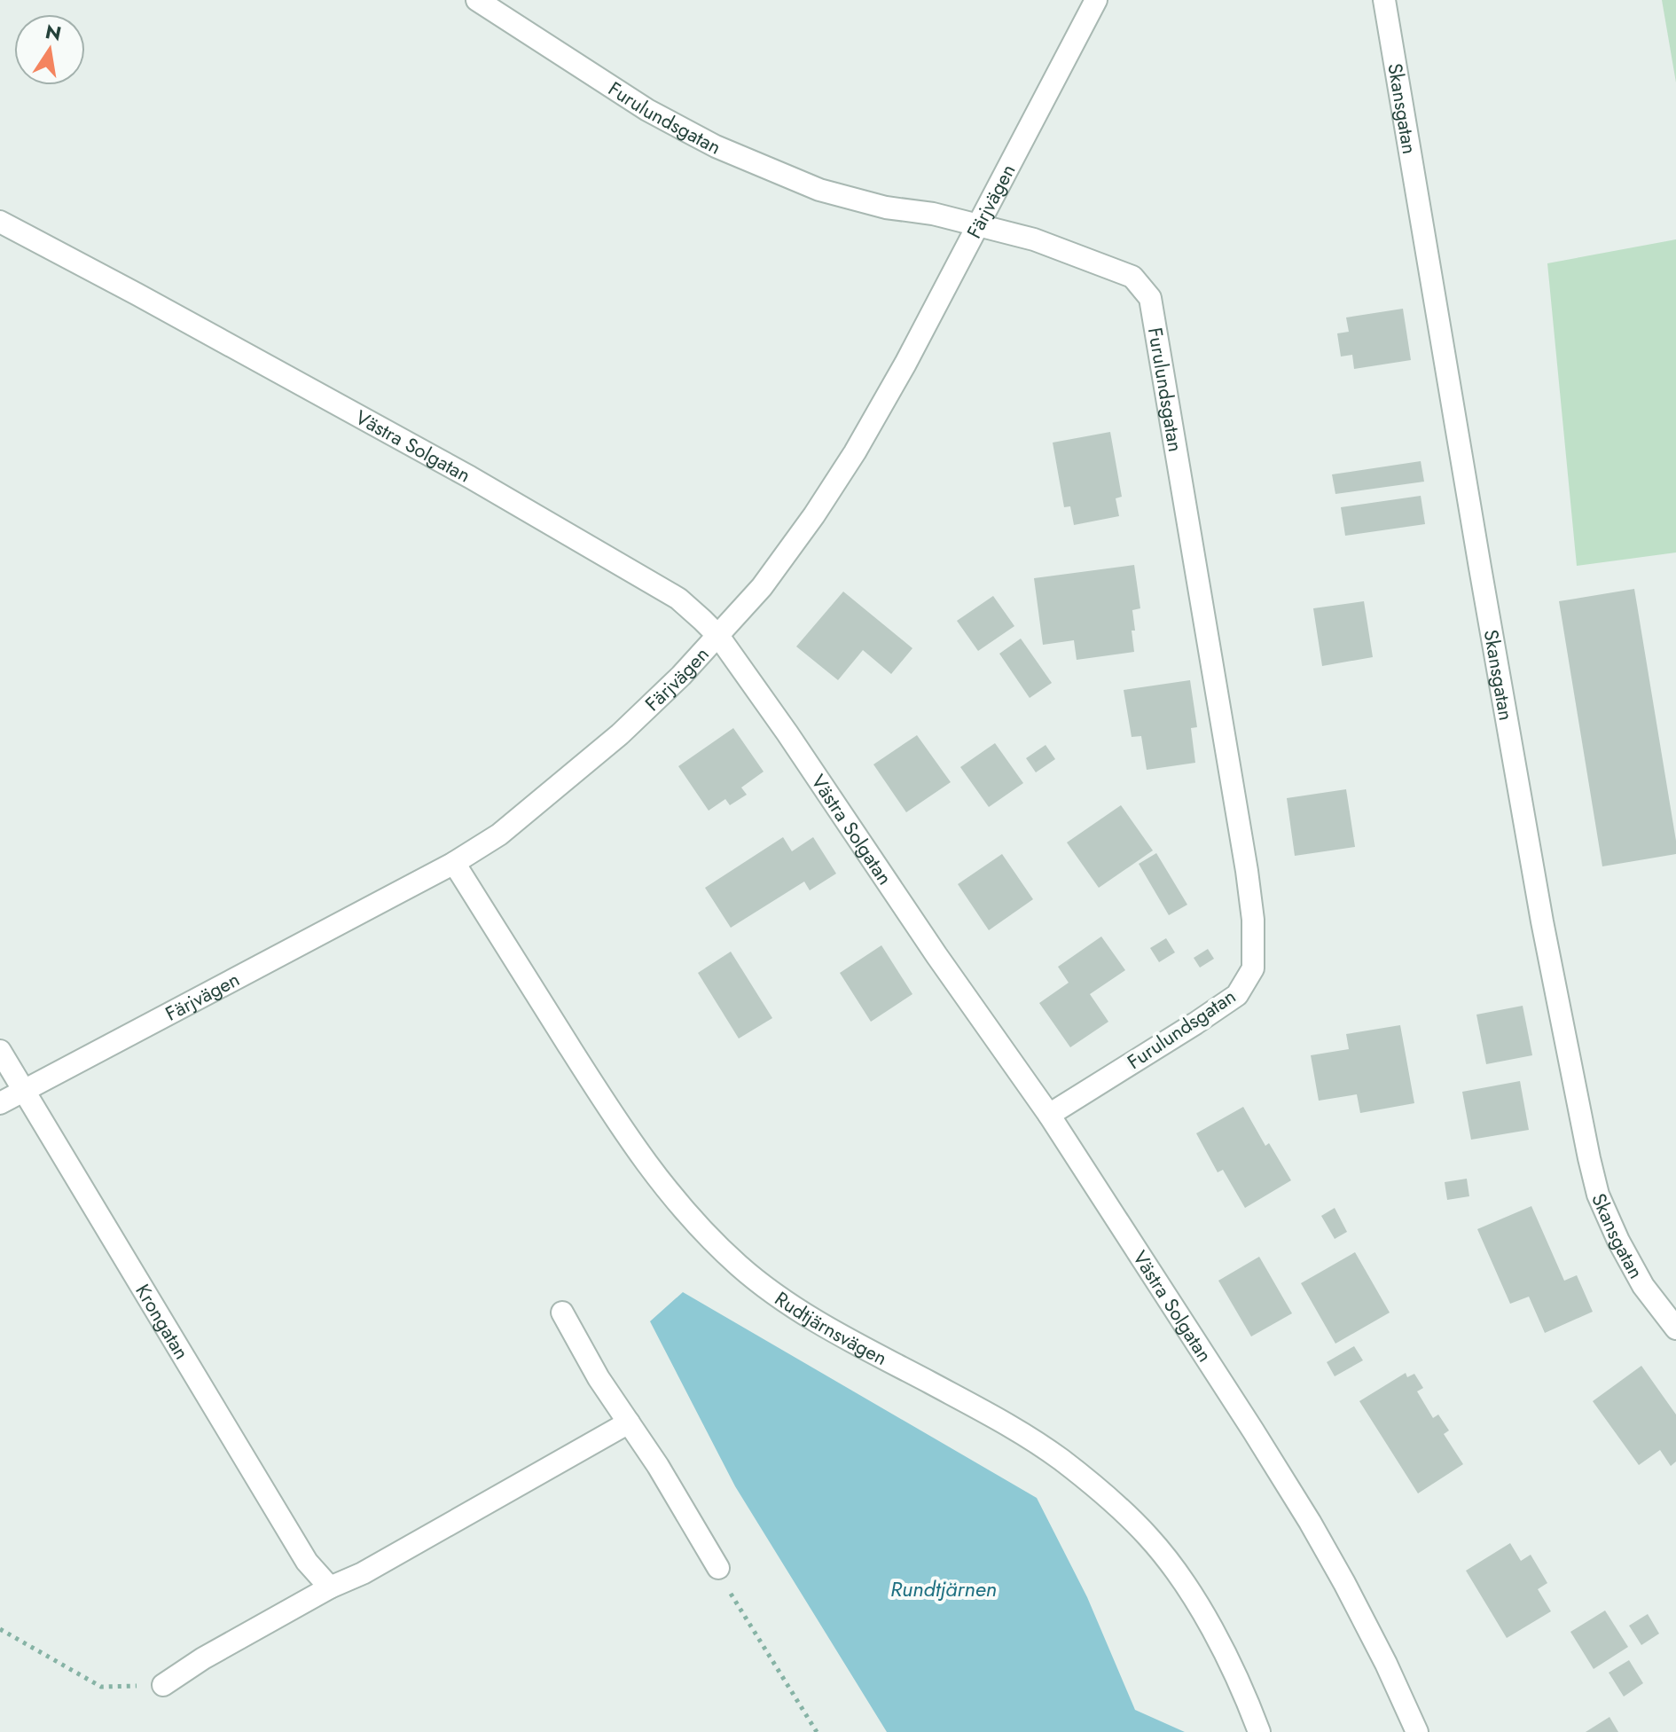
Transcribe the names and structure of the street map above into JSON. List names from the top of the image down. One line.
{"streets":{"street":["Skansgatan","Furulundsgatan","Färjvägen","Västra Solgatan","Krongatan","Rudtjärnsvägen"]},"crossings":[["Furulundsgatan","Färjvägen"],["Furulundsgatan","Västra Solgatan"],["Färjvägen","Västra Solgatan"],["Färjvägen","Krongatan"],["Färjvägen","Rudtjärnsvägen"]],"water":["Rundtjärnen"],"north":"top"}
